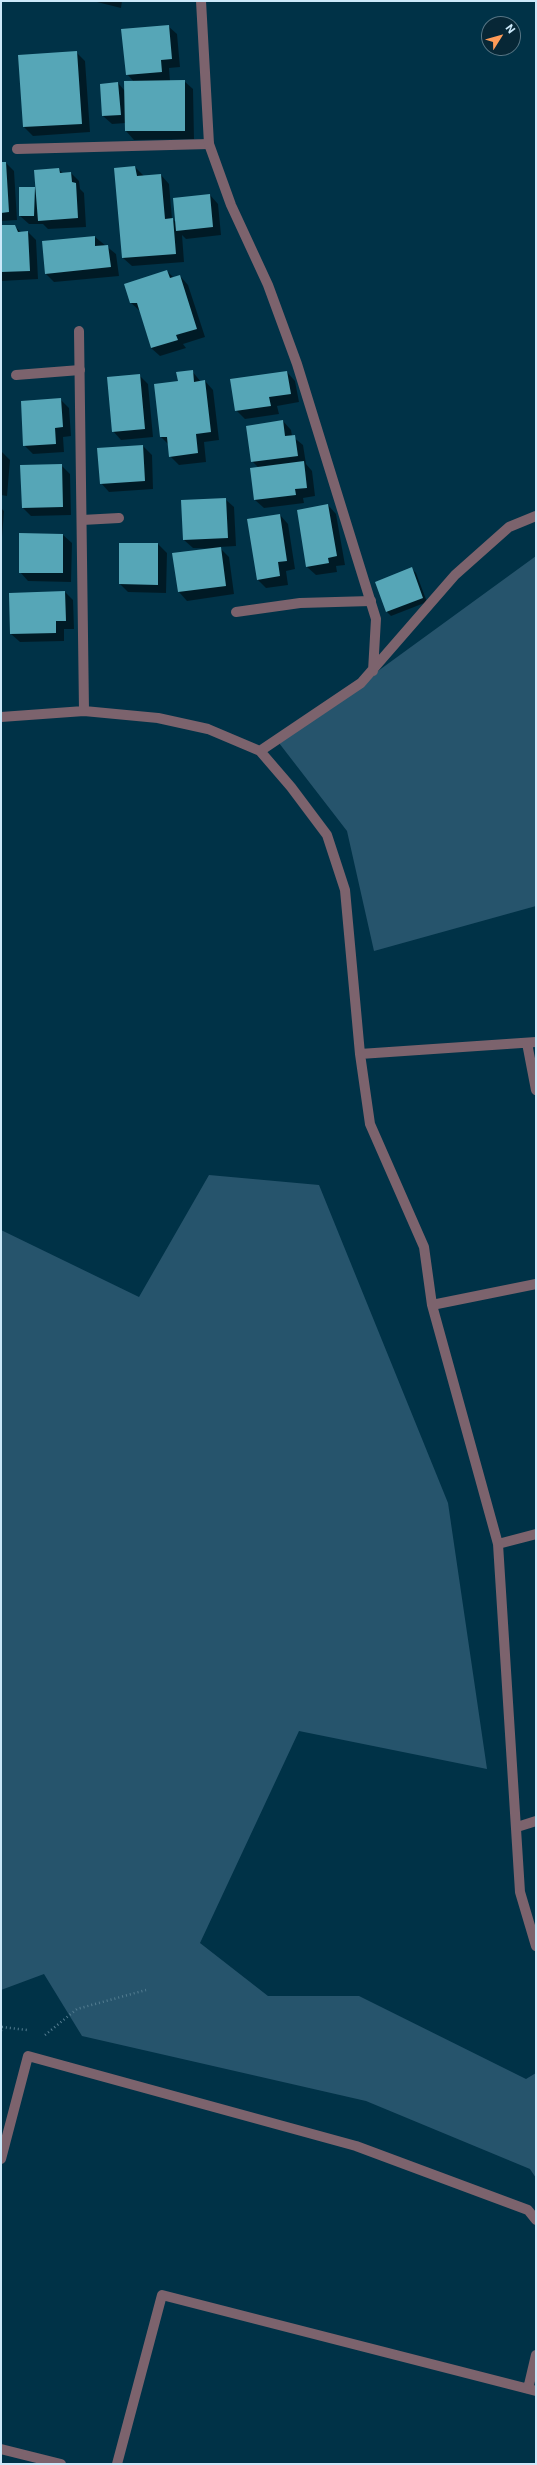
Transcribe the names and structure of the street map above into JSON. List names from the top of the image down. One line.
{"north":"top right"}
